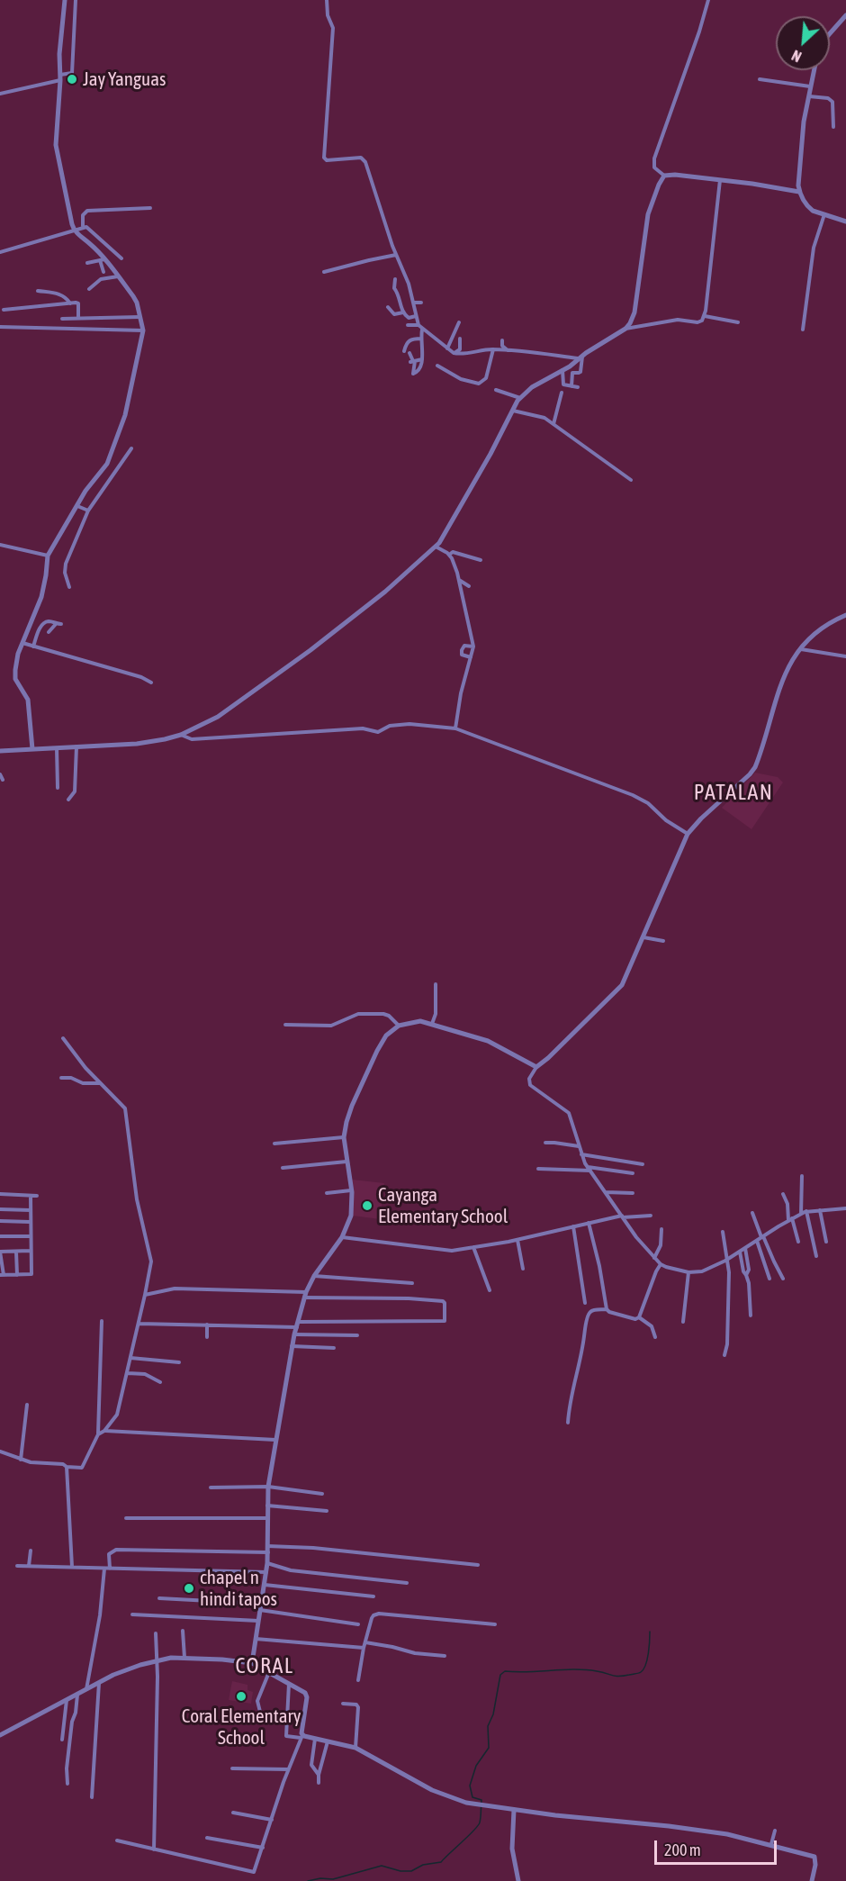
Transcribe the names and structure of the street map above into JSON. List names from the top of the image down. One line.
{"districts":["PATALAN","CORAL"],"places":["Jay Yanguas","Cayanga Elementary School","chapel n hindi tapos","Coral Elementary School"],"scale_bar":"200 m","north":"bottom left"}
